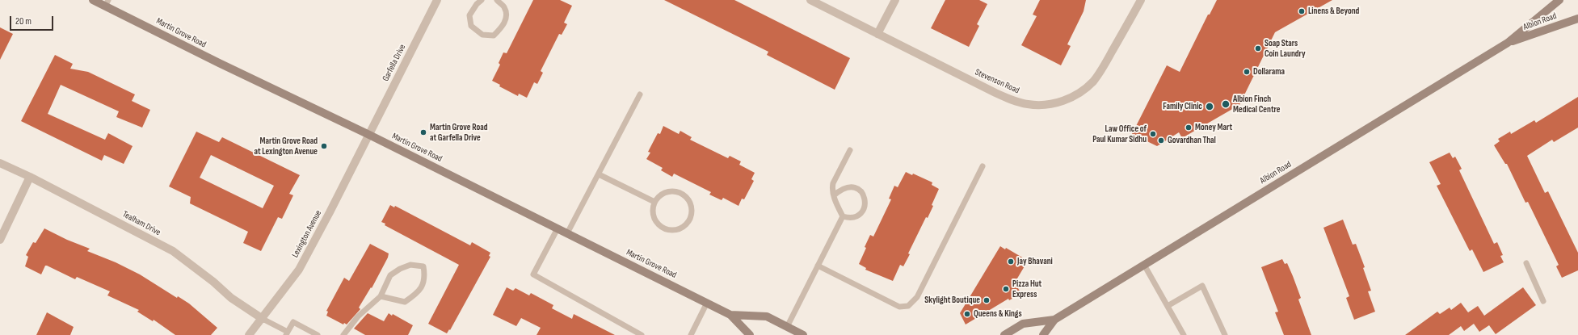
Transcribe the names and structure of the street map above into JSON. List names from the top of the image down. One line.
{"streets":{"main road":["Albion Road","Martin Grove Road"],"street":["Garfella Drive","Stevenson Road","Tealham Drive","Lexington Avenue"]},"crossings":[["Martin Grove Road","Garfella Drive"],["Martin Grove Road","Lexington Avenue"],["Garfella Drive","Lexington Avenue"],["Tealham Drive","Lexington Avenue"]],"places":["Linens & Beyond","Soap Stars Coin Laundry","Dollarama","Albion Finch Medical Centre","Family Clinic","Money Mart","Martin Grove Road at Garfella Drive","Law Office of Paul Kumar Sidhu","Govardhan Thal","Martin Grove Road at Lexington Avenue","Jay Bhavani","Pizza Hut Express","Skylight Boutique","Queens & Kings"],"scale_bar":"20 m"}
